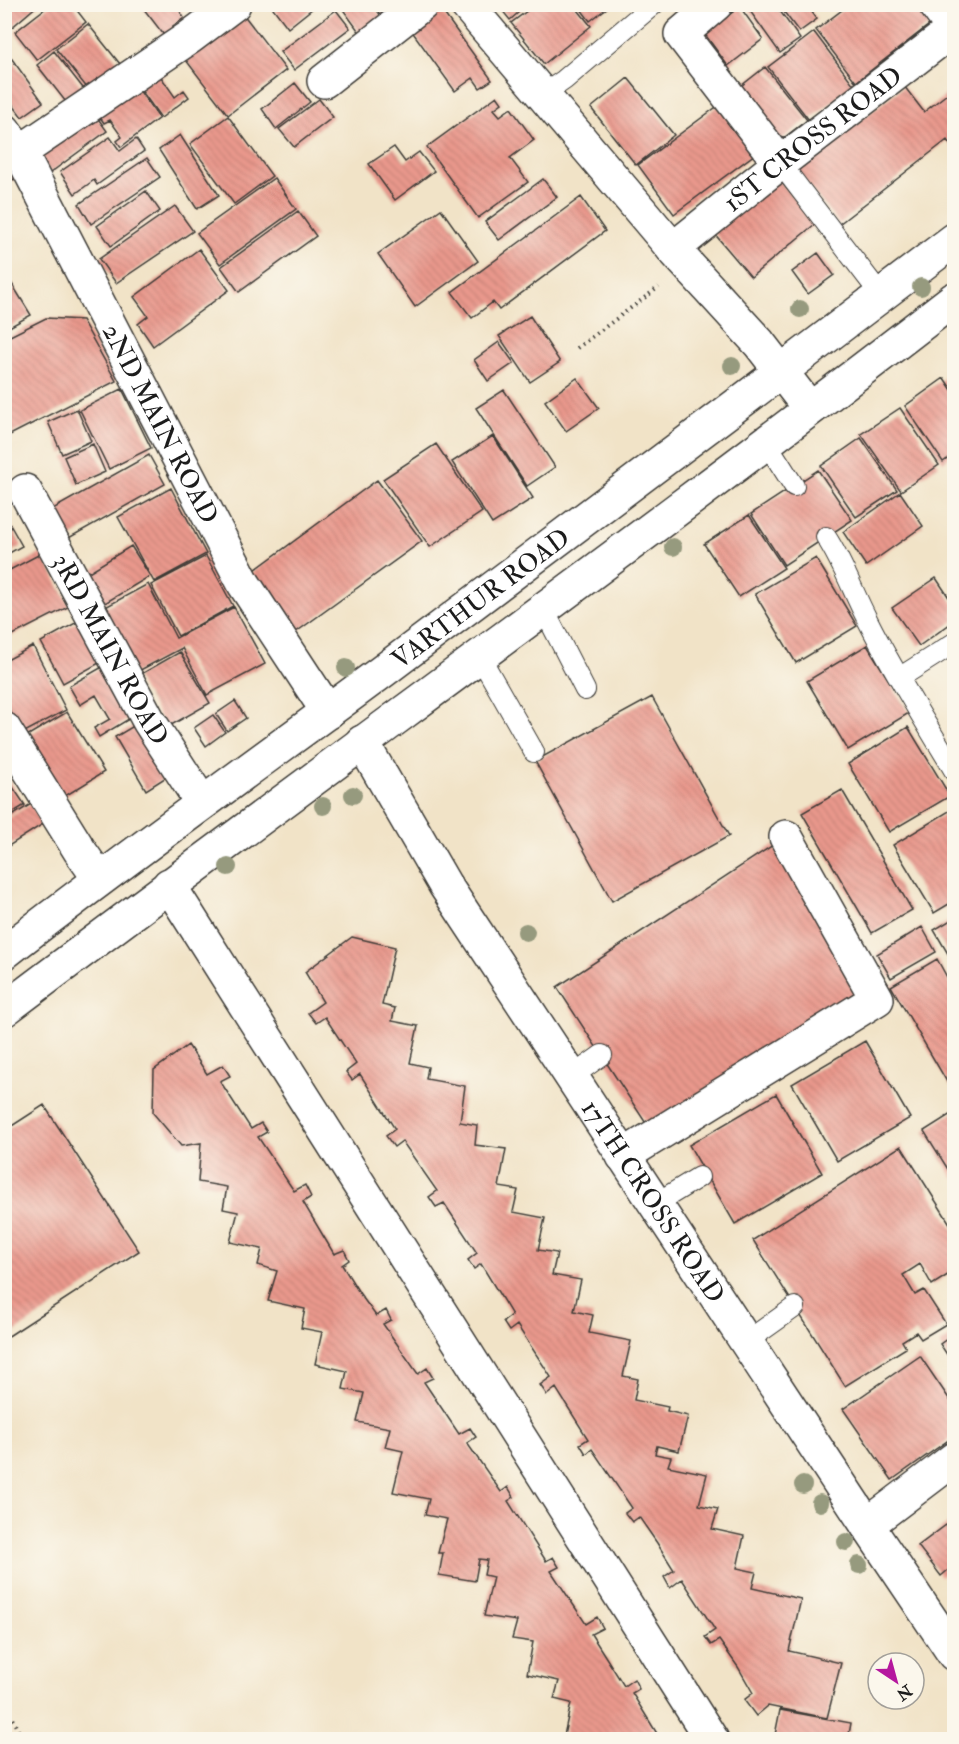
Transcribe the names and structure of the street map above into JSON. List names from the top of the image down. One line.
{"streets":{"street":["1ST CROSS ROAD","2ND MAIN ROAD","VARTHUR ROAD","3RD MAIN ROAD","17TH CROSS ROAD"]},"crossings":[["2ND MAIN ROAD","VARTHUR ROAD"],["VARTHUR ROAD","3RD MAIN ROAD"],["VARTHUR ROAD","17TH CROSS ROAD"]],"north":"bottom right"}
